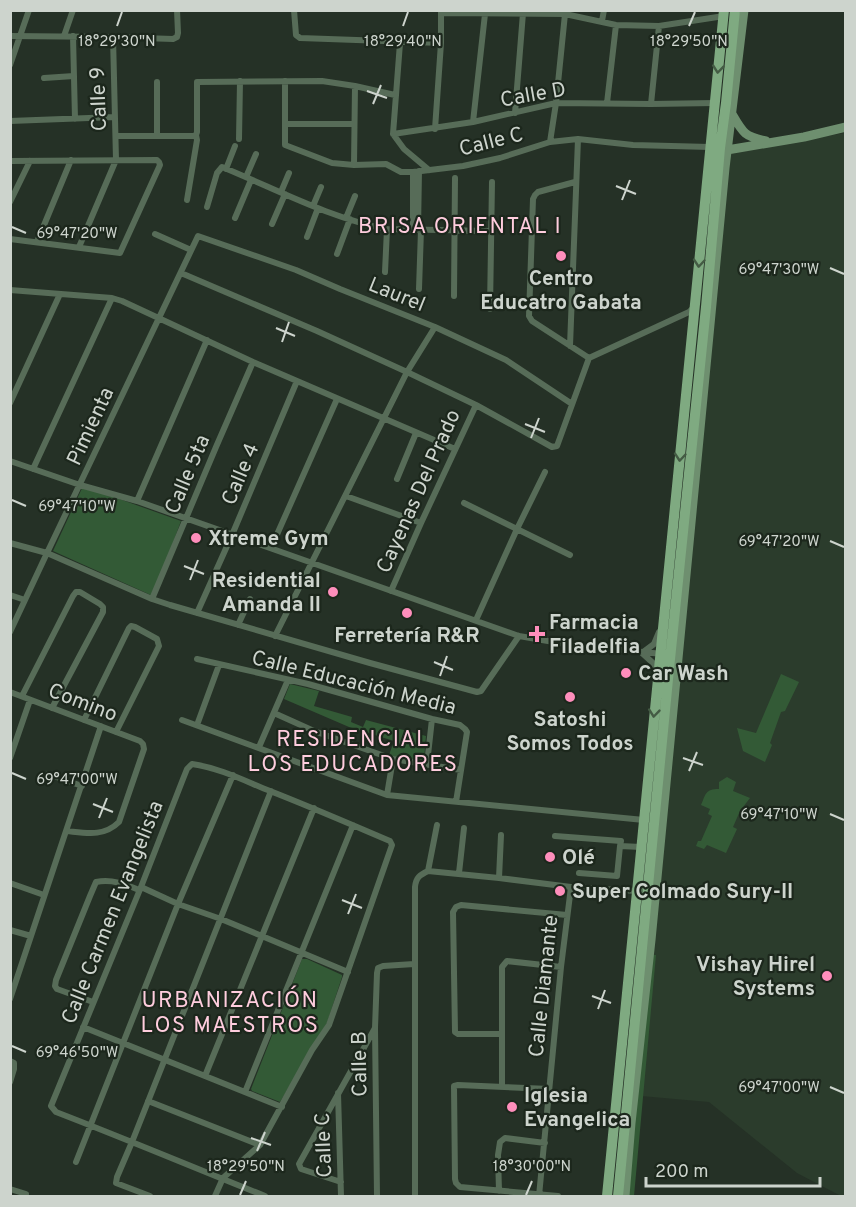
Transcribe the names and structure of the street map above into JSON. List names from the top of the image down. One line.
{"streets":{"street":["Calle D","Calle 9","Calle C","Laurel","Pimienta","Calle 5ta","Calle 4","Cayenas Del Prado","Calle Educación Media","Comino","Calle Carmen Evangelista","Calle Diamante","Calle B"]},"crossings":[["Laurel","Pimienta"]],"districts":["BRISA ORIENTAL I","RESIDENCIAL LOS EDUCADORES","URBANIZACIÓN LOS MAESTROS"],"places":{"other":["Centro Educatro Gabata","Xtreme Gym","Residential Amanda II","Ferretería R&R","Car Wash","Satoshi Somos Todos","Olé","Super Colmado Sury-II","Vishay Hirel Systems","Iglesia Evangelica"],"health":["Farmacia Filadelfia"]},"scale_bar":"200 m","coordinates":["18°29'30\"N","18°29'40\"N","18°29'50\"N","69°47'20\"W","69°47'30\"W","69°47'10\"W","69°47'00\"W","69°46'50\"W","18°30'00\"N"]}
